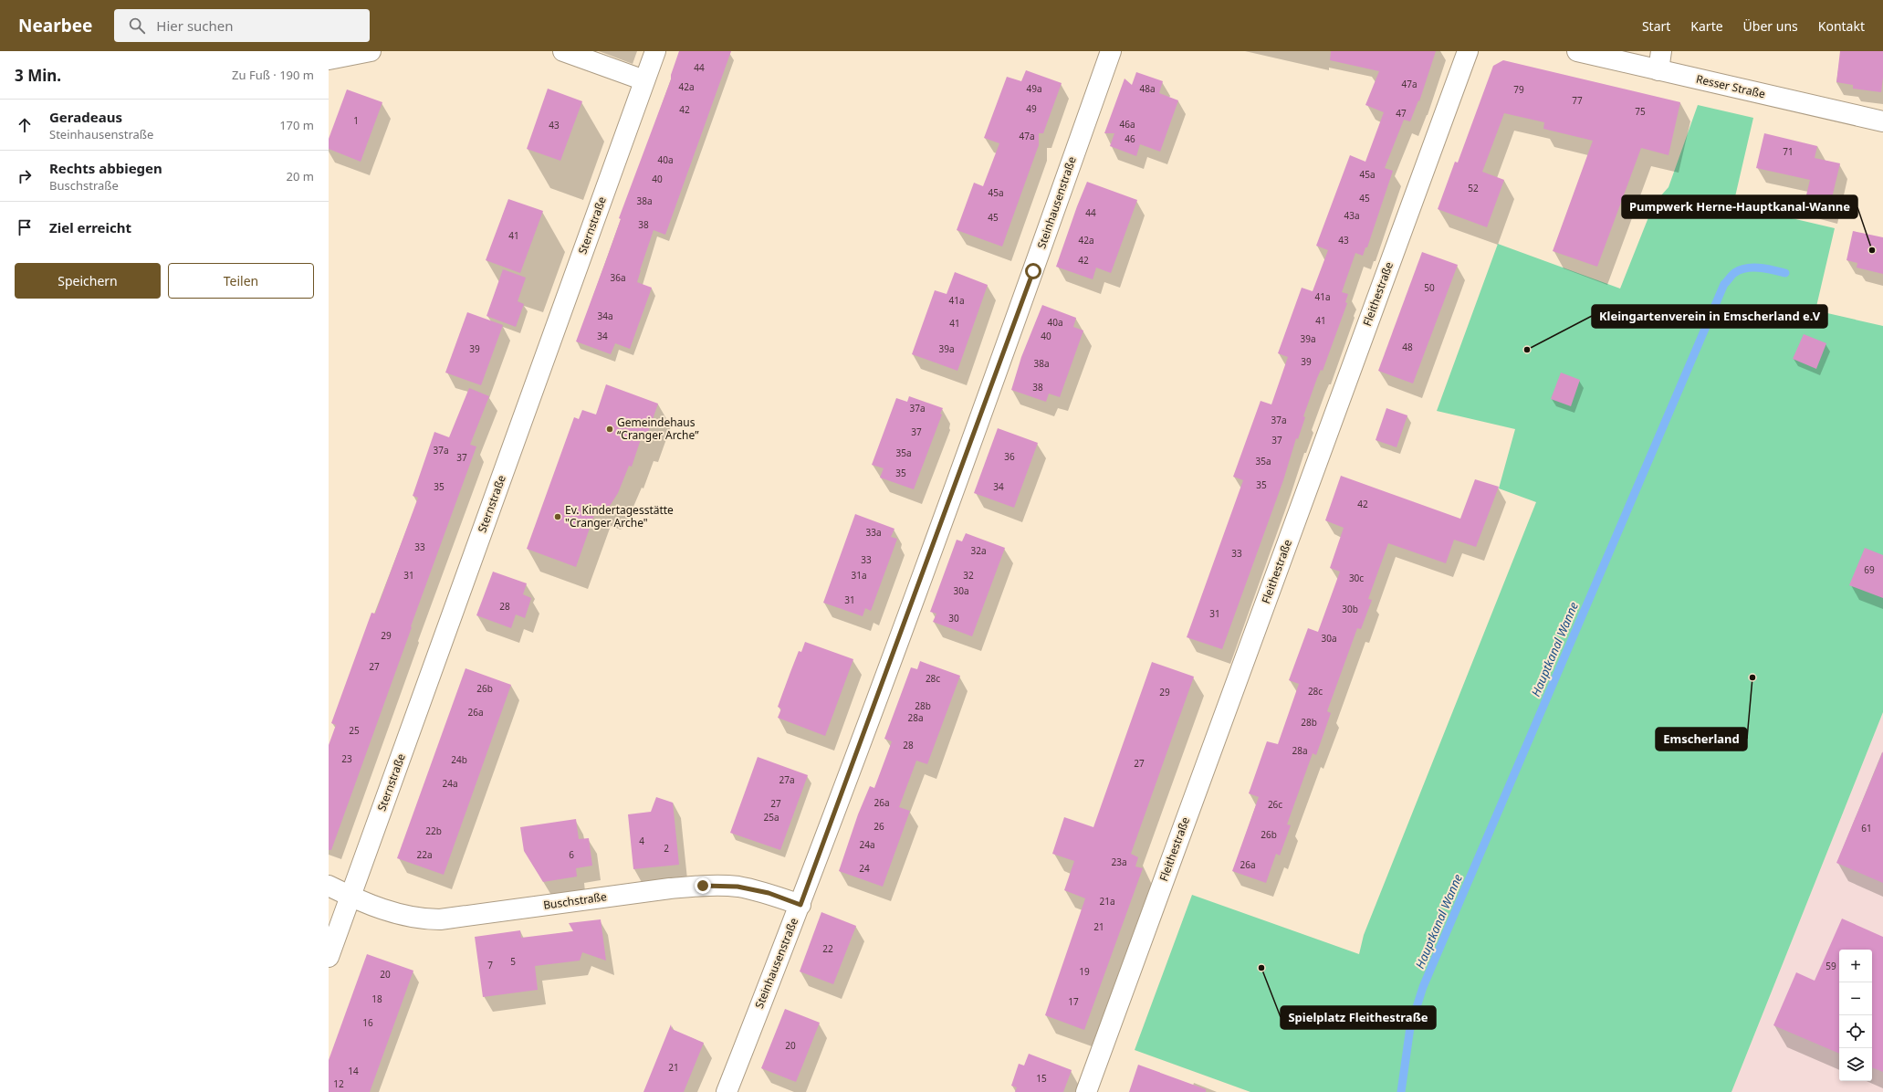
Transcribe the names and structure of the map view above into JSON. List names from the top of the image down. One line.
{"streets":{"street":["Resser Straße","Steinhausenstraße","Sternstraße","Fleithestraße","Buschstraße"]},"crossings":[["Steinhausenstraße","Buschstraße"],["Sternstraße","Buschstraße"]],"water":["Hauptkanal Wanne"],"places":["Pumpwerk Herne-Hauptkanal-Wanne","Kleingartenverein in Emscherland e.V","Gemeindehaus “Cranger Arche”","Ev. Kindertagesstätte \"Cranger Arche\"","Emscherland","Spielplatz Fleithestraße"],"house_numbers":["44","47a","42a","49a","48a","79","77","49","42","75","47","1","46a","43","47a","46","71","40a","45a","40","52","45a","45","38a","44","43a","45","38","41","42a","43","42","36a","50","41a","41a","34a","41","40a","41","34","40","39a","48","39","39a","39","38a","38","37a","37a","37","37","37a","35a","36","37","35a","35","35","35","34","42","33a","33","32a","33","33","69","31","31a","32","30c","30a","31","28","30b","31","30","29","30a","27","28c","26b","28c","29","28b","26a","28a","28b","25","28","28a","23","24b","27","27a","24a","26a","27","26c","25a","26","61","22b","26b","4","24a","2","22a","6","23a","26a","24","21a","21","22","5","7","59","19","20","18","17","16","20","21","14","15","12"],"page":{"header":"Nearbee","search":"Hier suchen","nav":["Start","Karte","Über uns","Kontakt"],"heading":["3 Min.","Zu Fuß · 190 m"],"list":[["Geradeaus","Steinhausenstraße","170 m"],["Rechts abbiegen","Buschstraße","20 m"],"Ziel erreicht"],"buttons":["Speichern","Teilen"],"map_buttons":["+","−"]}}
